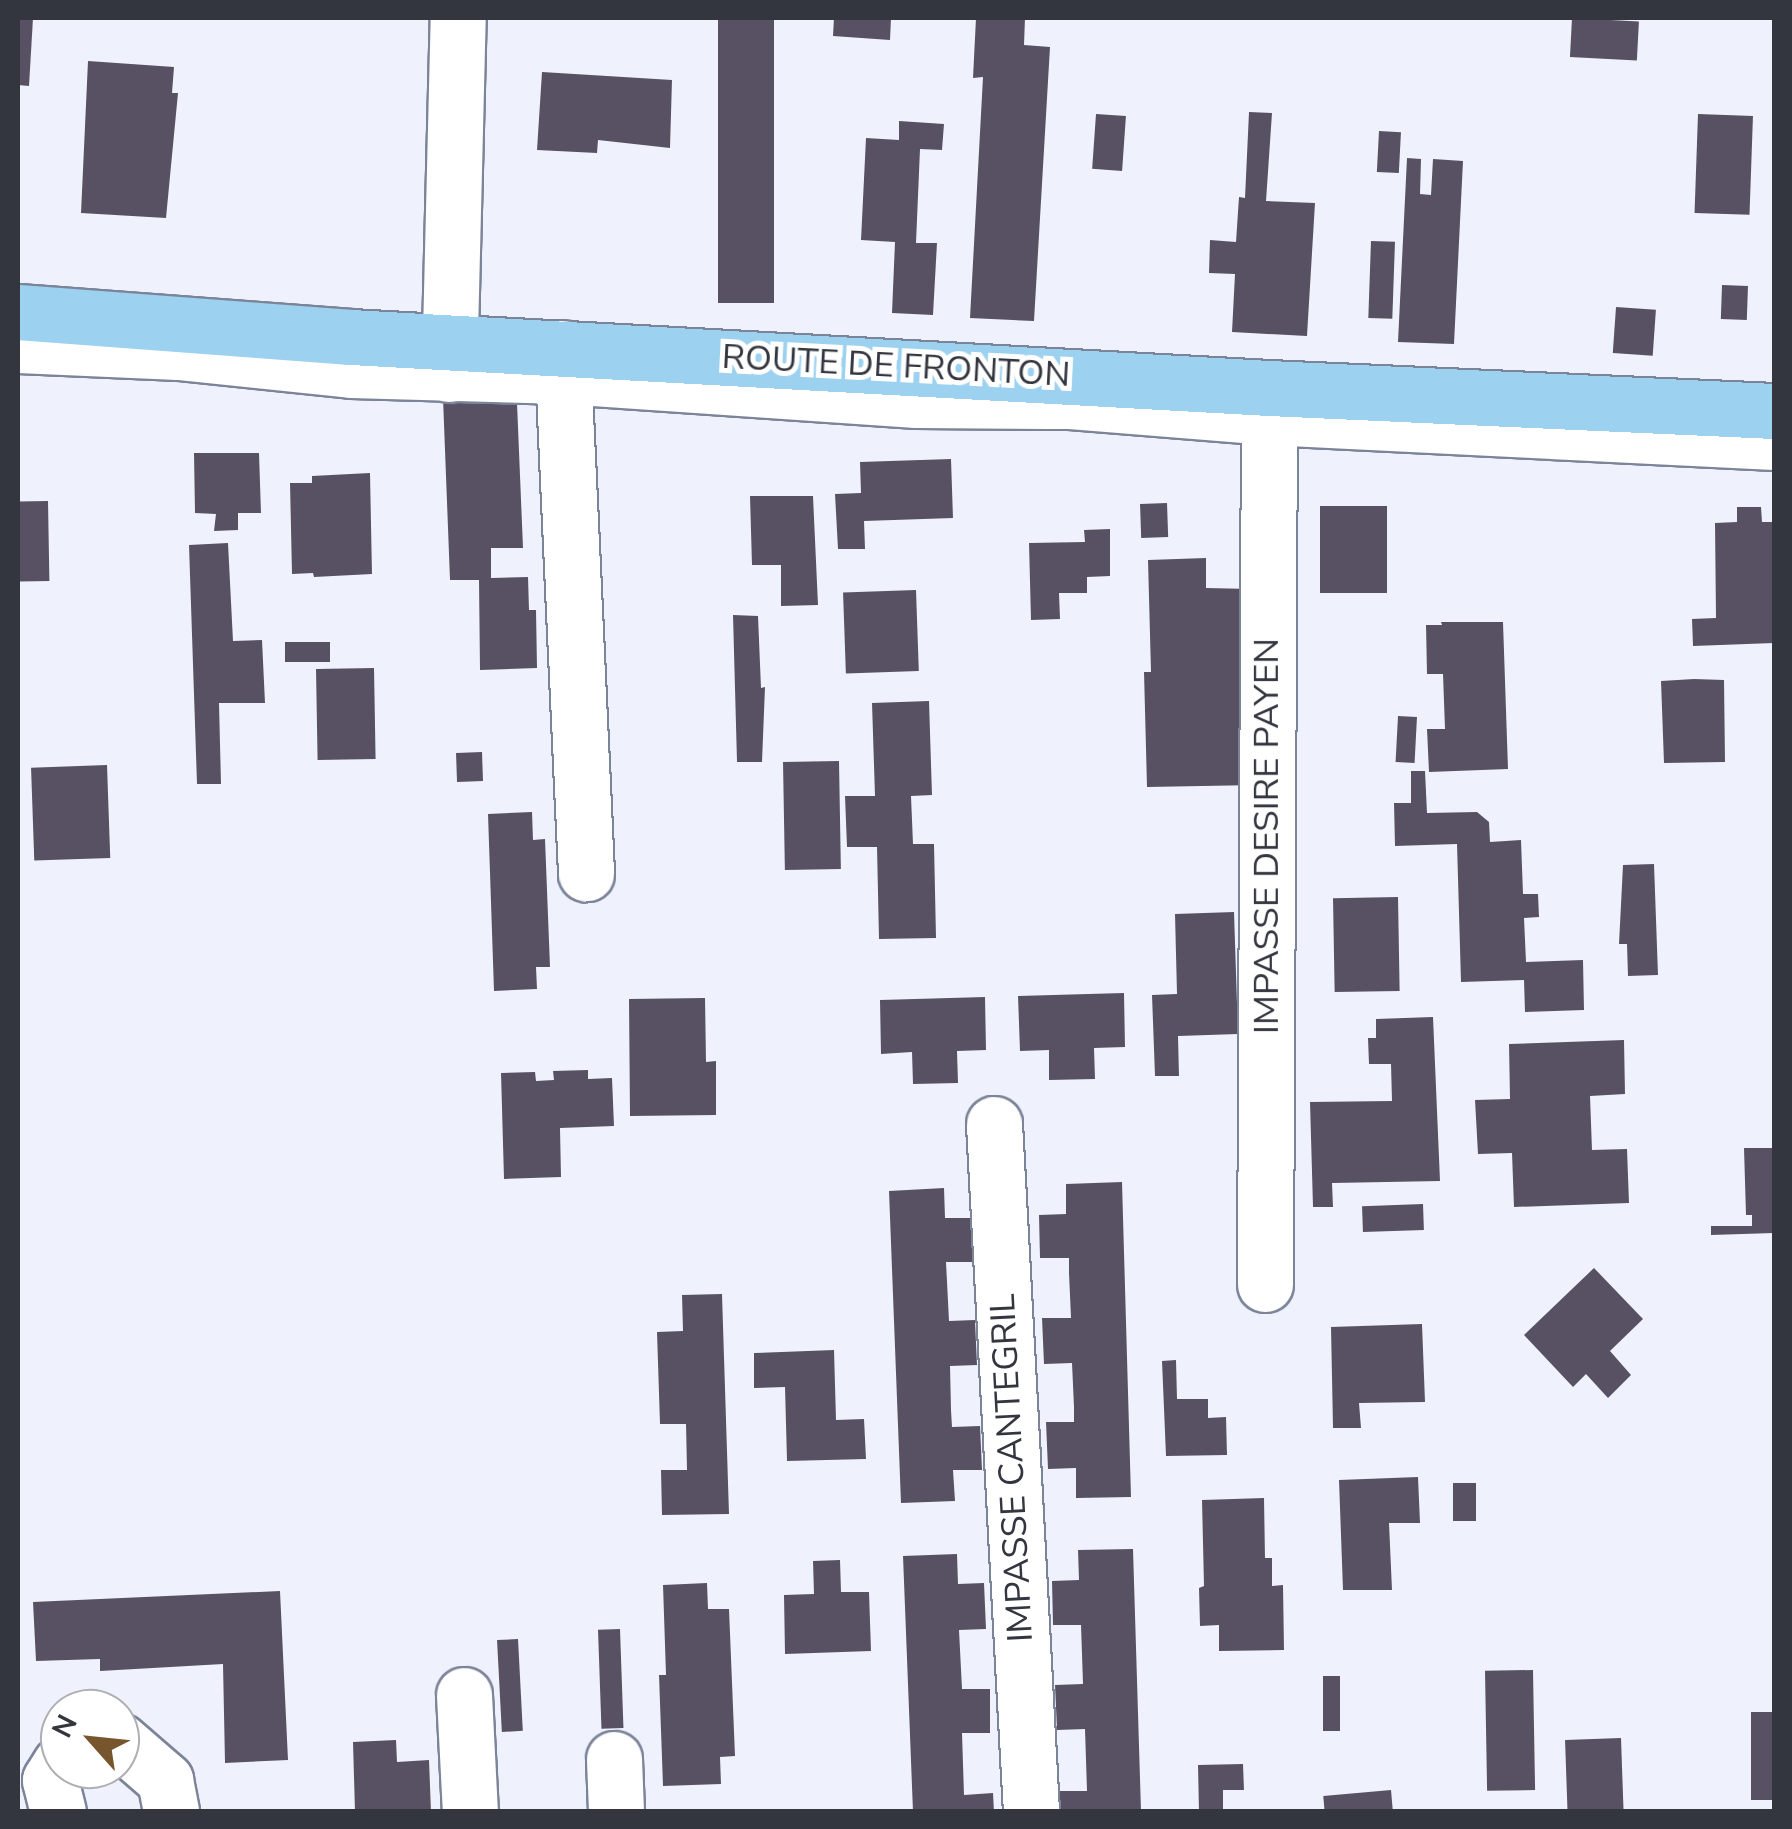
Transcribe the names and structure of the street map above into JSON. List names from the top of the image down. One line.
{"streets":{"main road":["ROUTE DE FRONTON"],"street":["IMPASSE DESIRE PAYEN","IMPASSE CANTEGRIL"]},"crossings":[["ROUTE DE FRONTON","IMPASSE DESIRE PAYEN"]],"north":"top left"}
